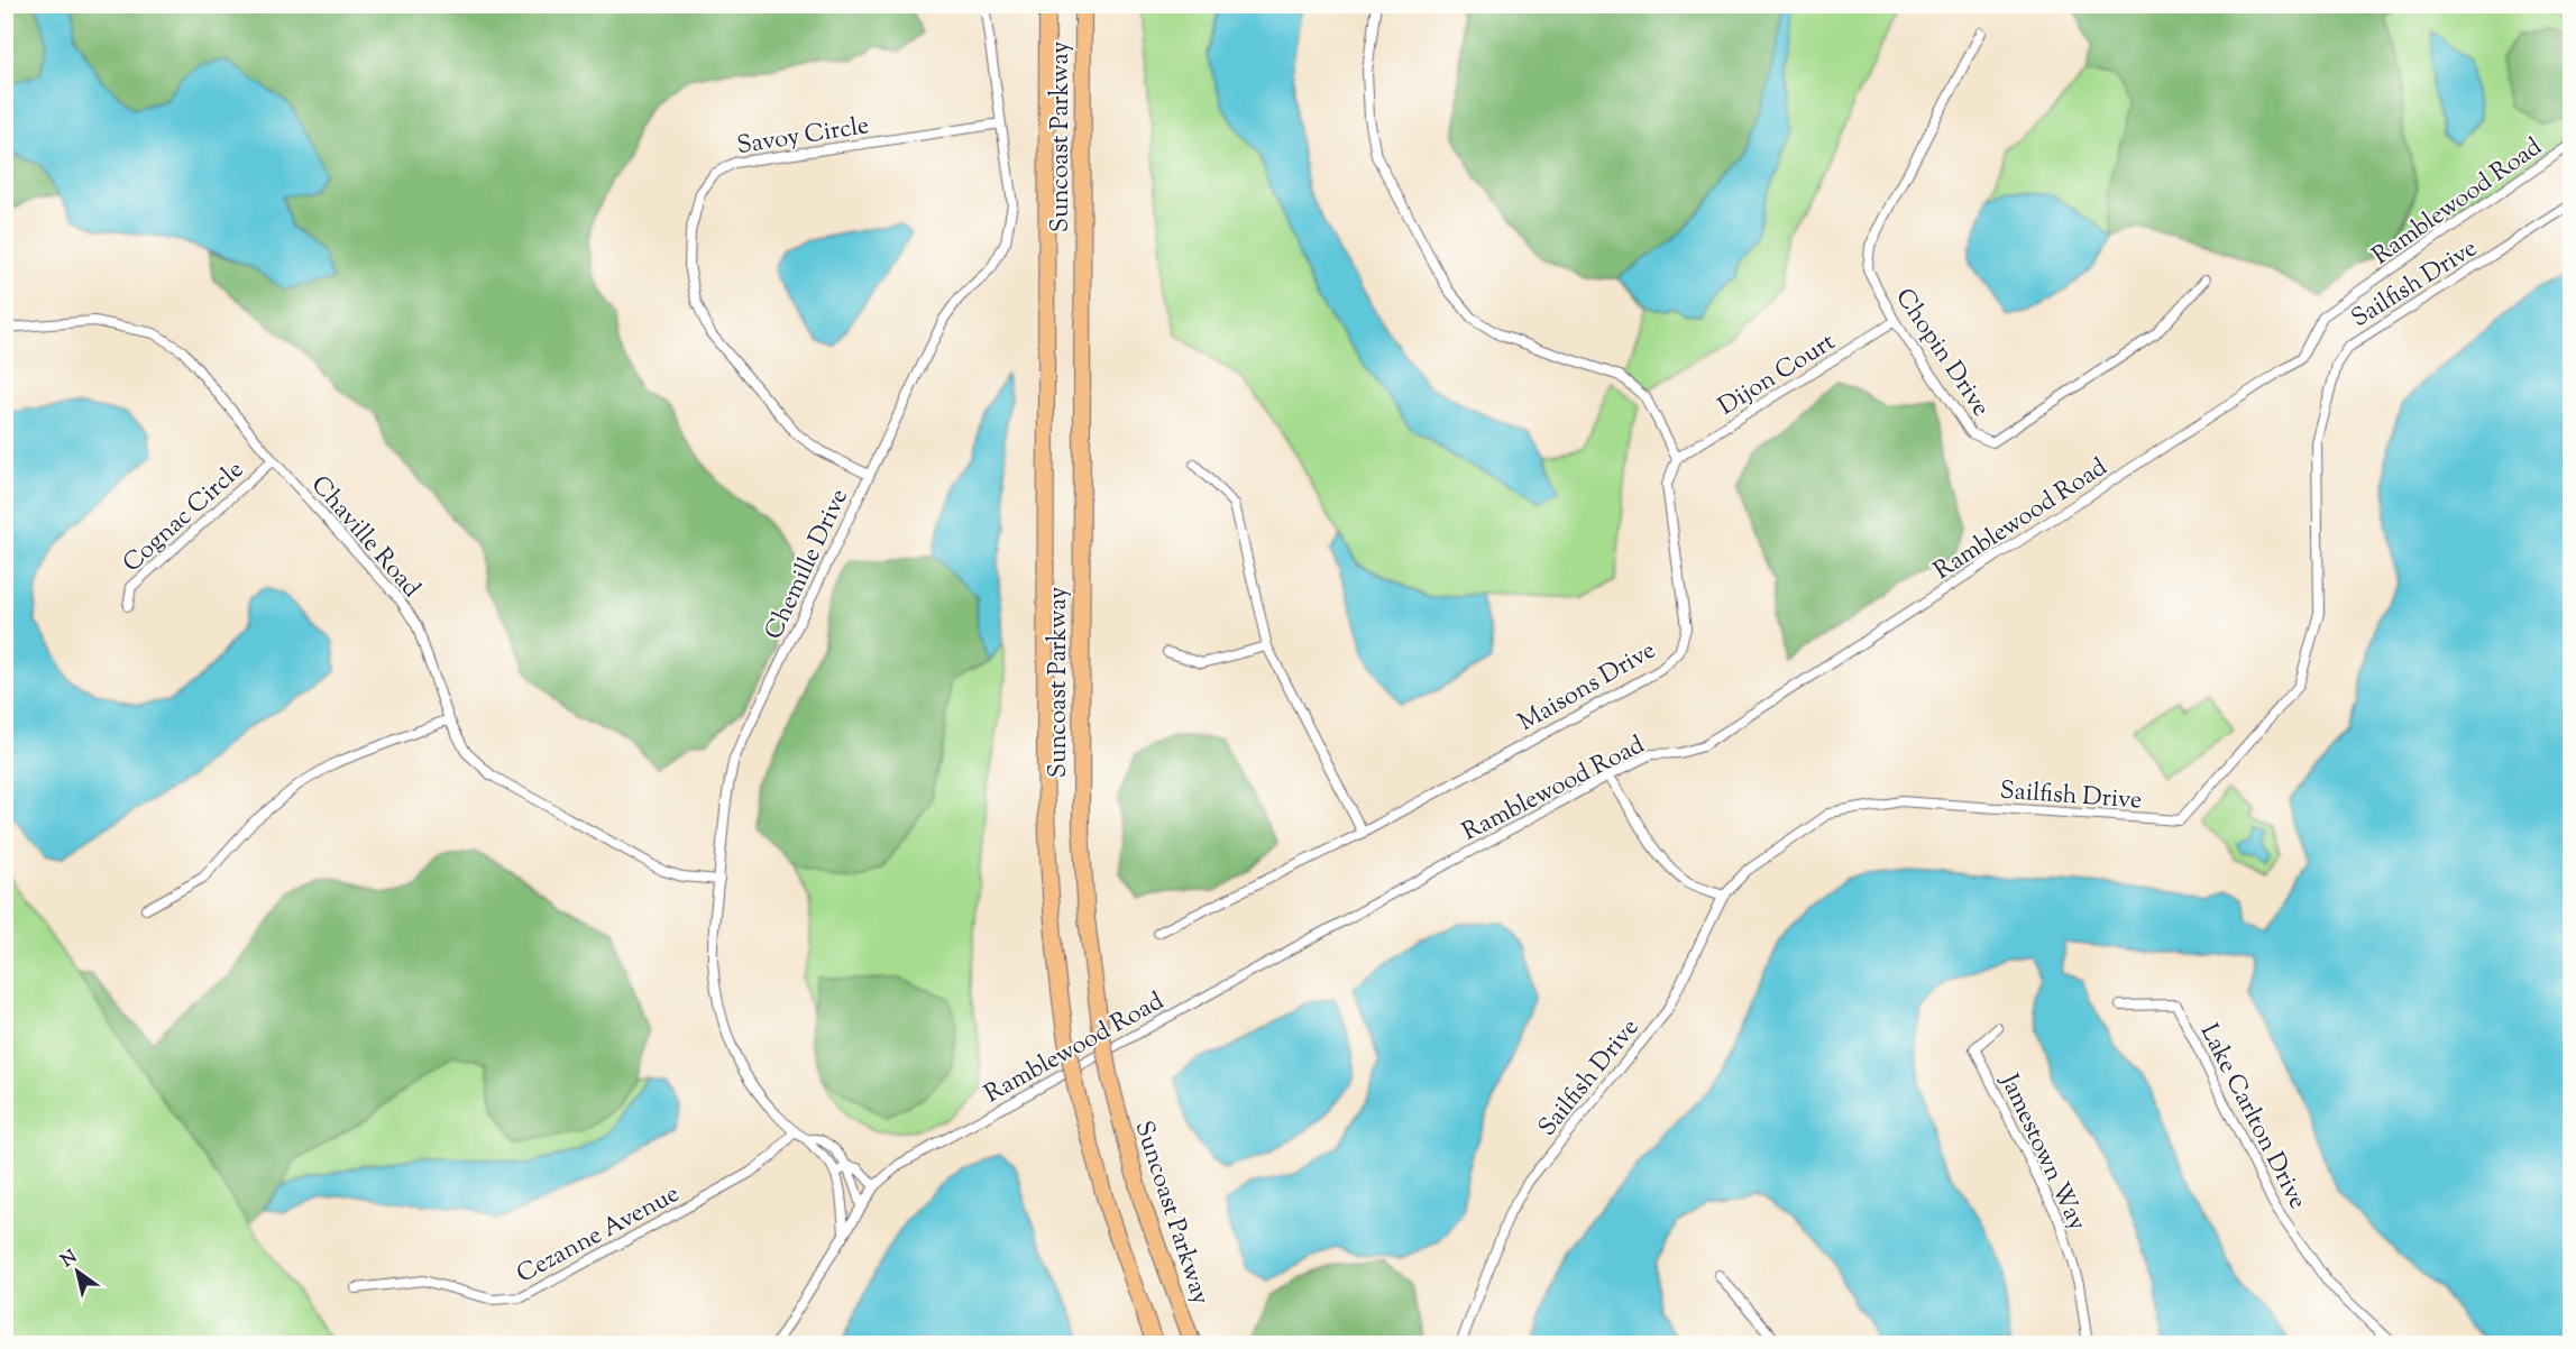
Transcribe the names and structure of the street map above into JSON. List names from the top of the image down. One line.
{"streets":{"highway":["Suncoast Parkway"],"street":["Savoy Circle","Ramblewood Road","Sailfish Drive","Chopin Drive","Dijon Court","Cognac Circle","Chaville Road","Chemille Drive","Maisons Drive","Lake Carlton Drive","Jamestown Way","Cezanne Avenue"]},"crossings":[["Savoy Circle","Chemille Drive"],["Ramblewood Road","Chemille Drive"],["Chopin Drive","Dijon Court"],["Dijon Court","Maisons Drive"],["Cognac Circle","Chaville Road"],["Chaville Road","Chemille Drive"],["Chemille Drive","Cezanne Avenue"]],"north":"top left"}
